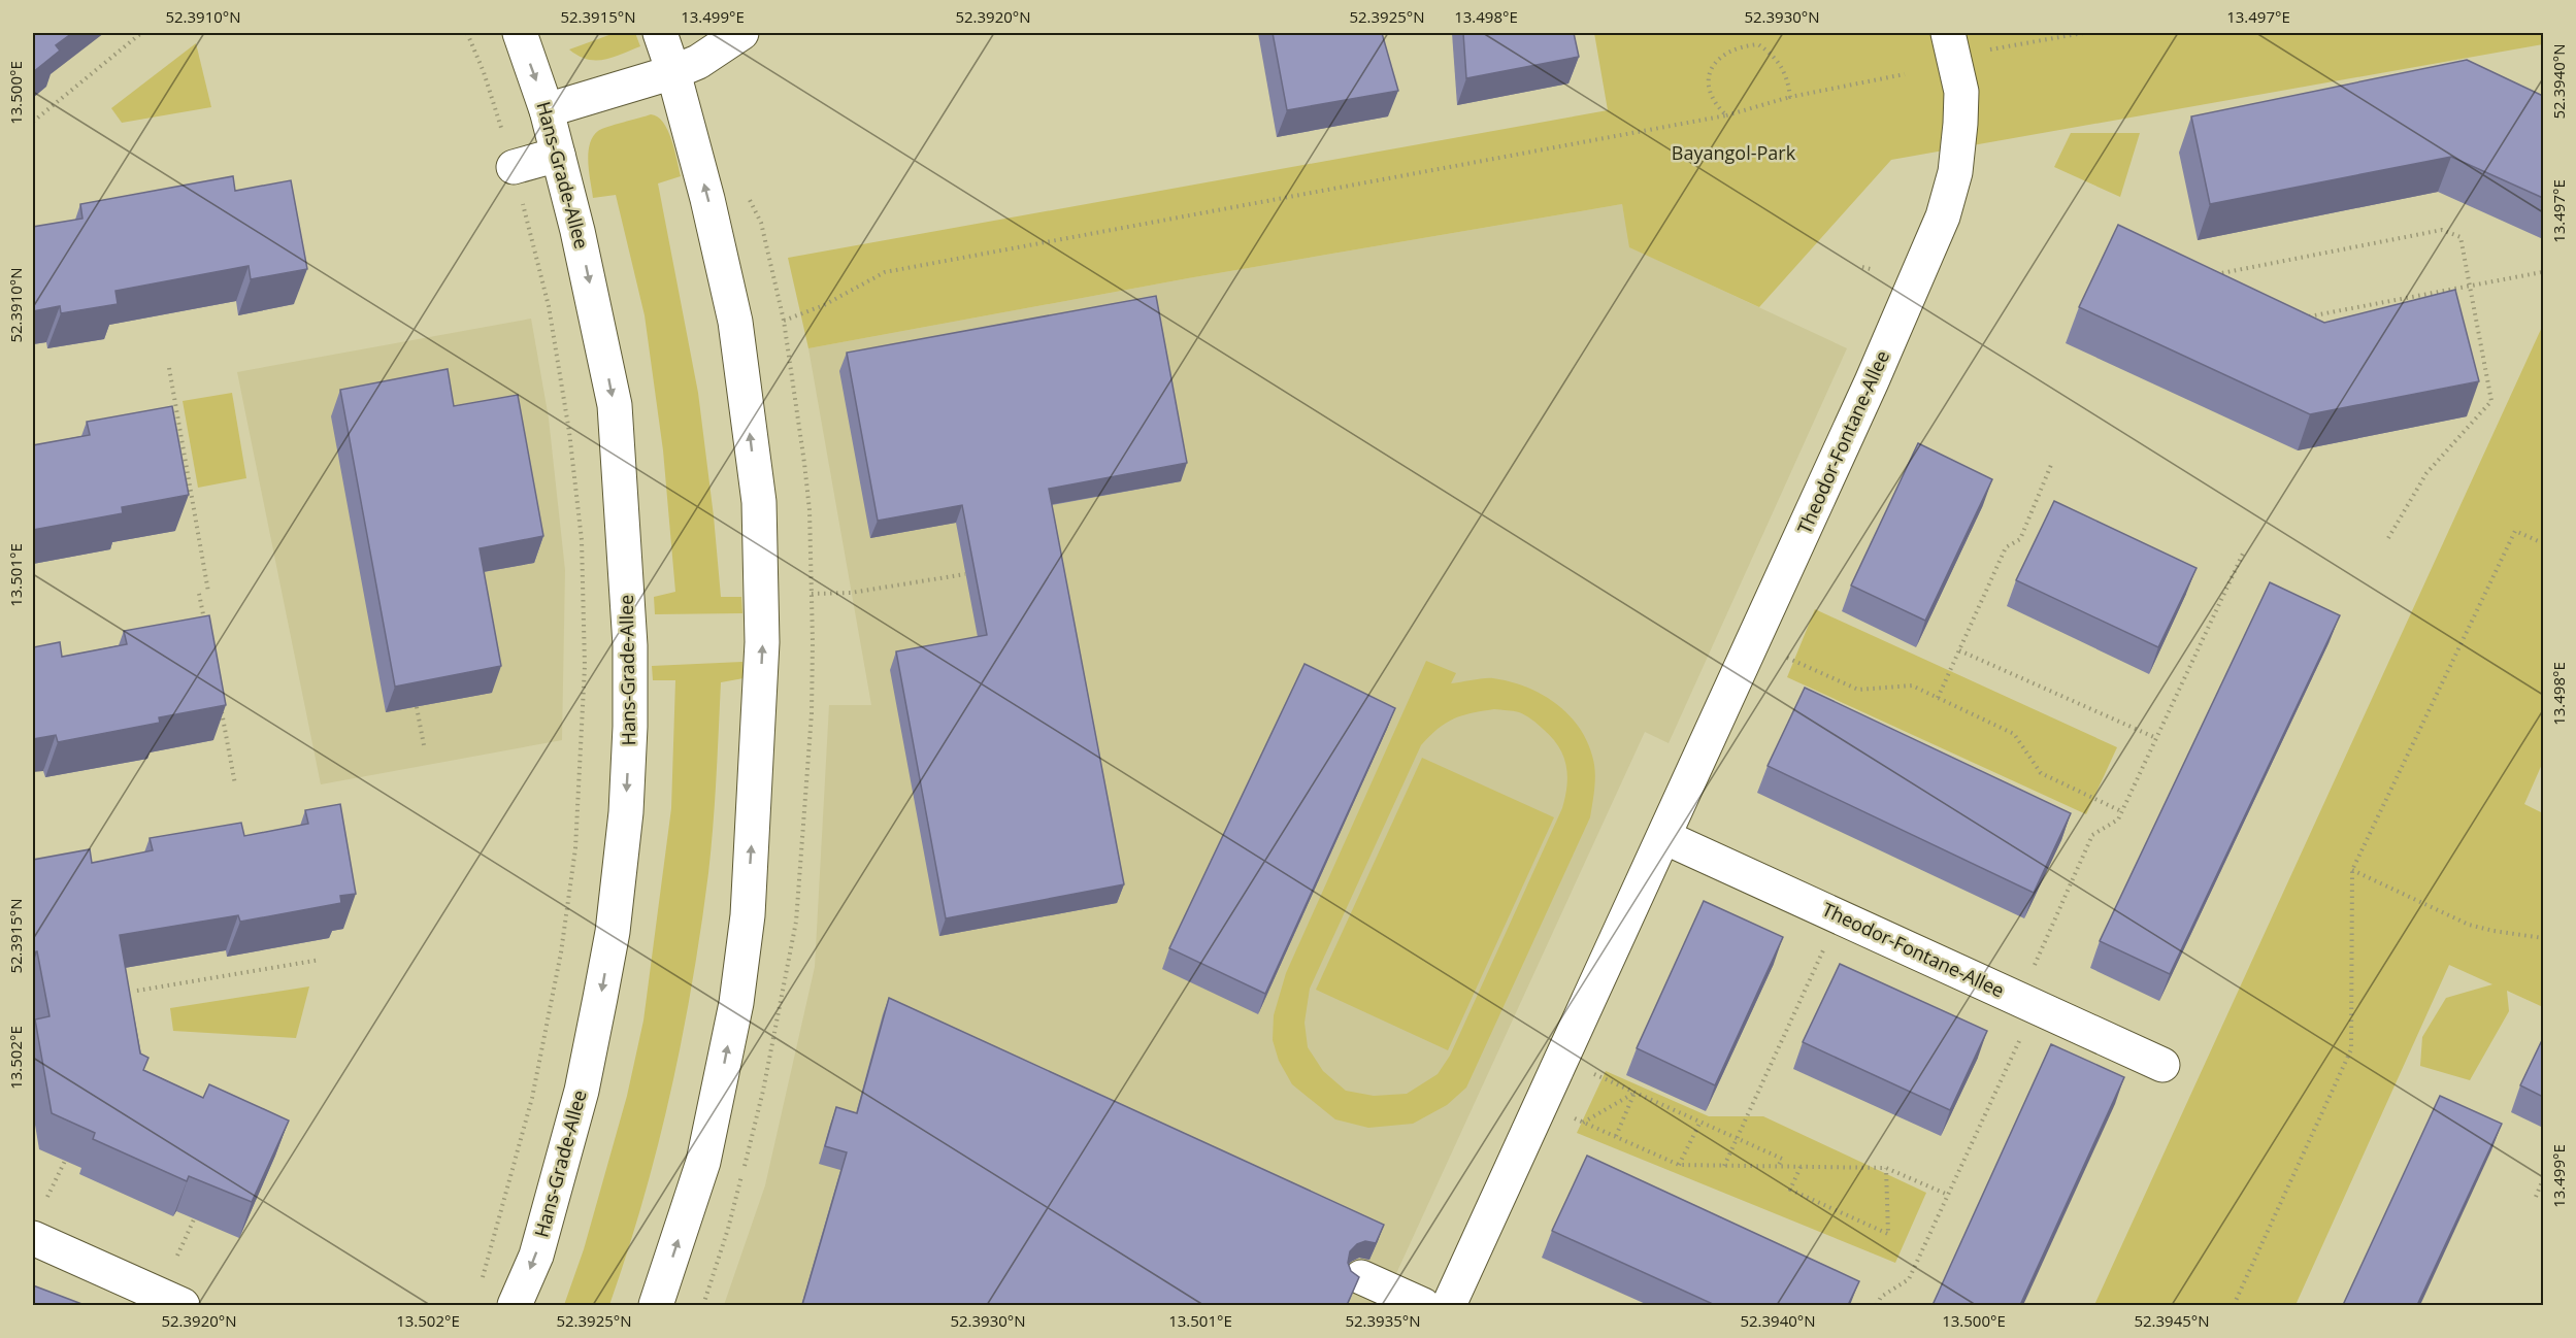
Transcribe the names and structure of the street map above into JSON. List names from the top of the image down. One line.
{"streets":{"street":["Hans-Grade-Allee","Theodor-Fontane-Allee"]},"parks":["Bayangol-Park"],"coordinates":["52.3910°N","52.3915°N","13.499°E","52.3920°N","52.3925°N","13.498°E","52.3930°N","13.497°E","52.3940°N","13.500°E","13.501°E","13.502°E","52.3935°N","52.3945°N"]}
